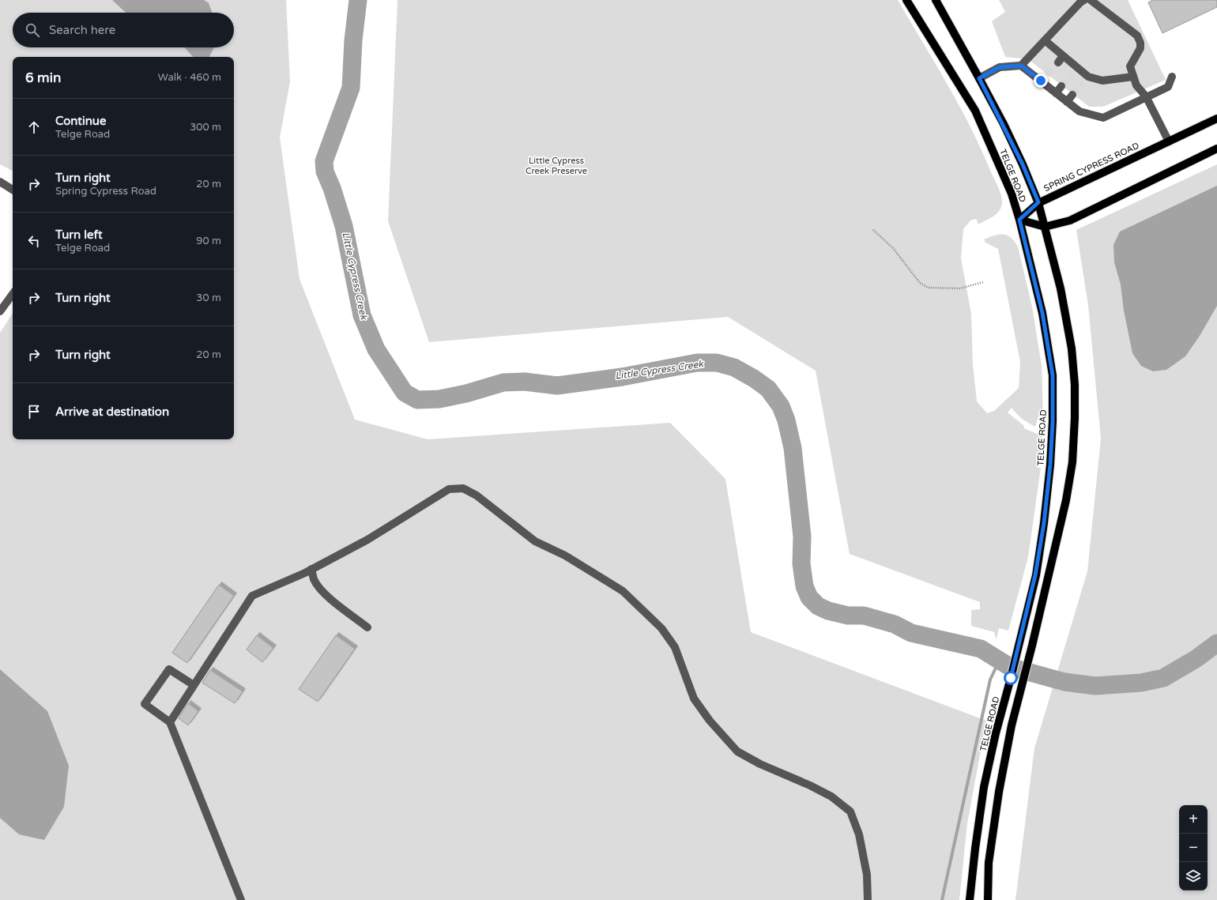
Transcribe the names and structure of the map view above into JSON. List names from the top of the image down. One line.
{"streets":{"main road":["SPRING CYPRESS ROAD","TELGE ROAD"]},"crossings":[["SPRING CYPRESS ROAD","TELGE ROAD"]],"water":["Little Cypress Creek"],"parks":["Little Cypress Creek Preserve"],"page":{"search":"Search here","heading":["6 min","Walk · 460 m"],"list":[["Continue","Telge Road","300 m"],["Turn right","Spring Cypress Road","20 m"],["Turn left","Telge Road","90 m"],["Turn right","30 m"],["Turn right","20 m"],"Arrive at destination"],"map_buttons":["+","−"]}}
